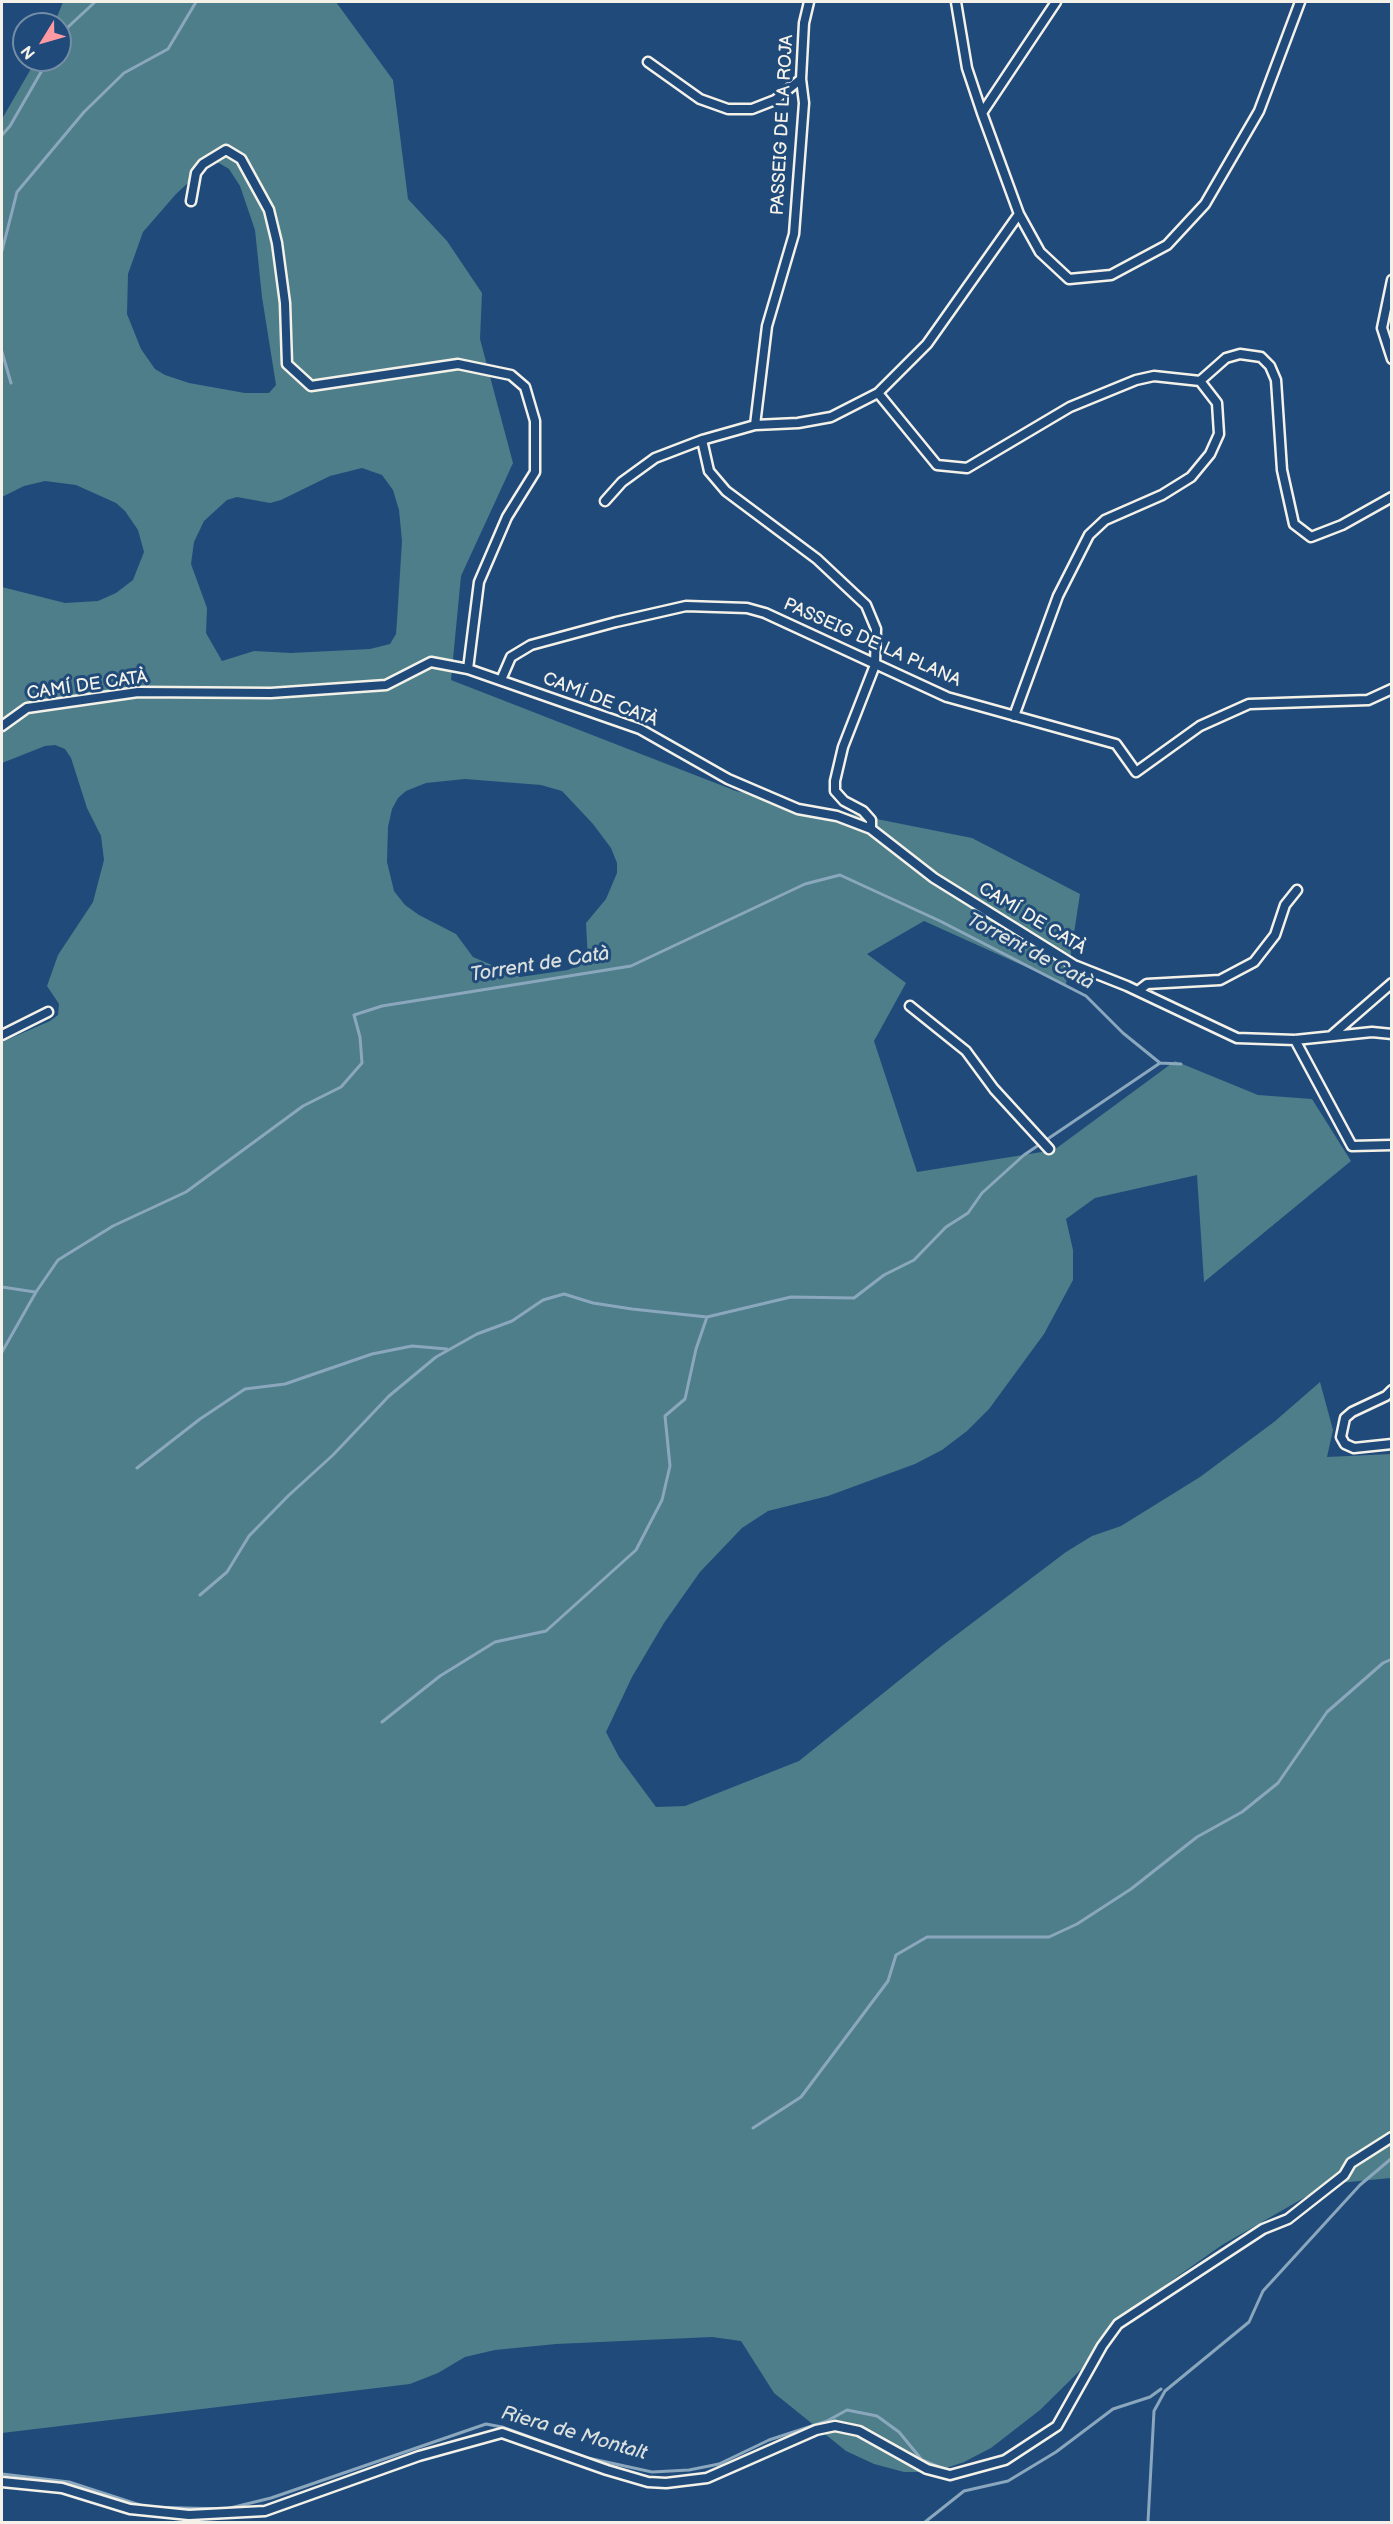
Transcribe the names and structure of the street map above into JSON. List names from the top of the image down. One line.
{"streets":{"street":["PASSEIG DE LA ROJA","PASSEIG DE LA PLANA","CAMÍ DE CATÀ"]},"crossings":[["PASSEIG DE LA PLANA","CAMÍ DE CATÀ"]],"water":["Torrent de Catà","Riera de Montalt"],"north":"bottom left"}
